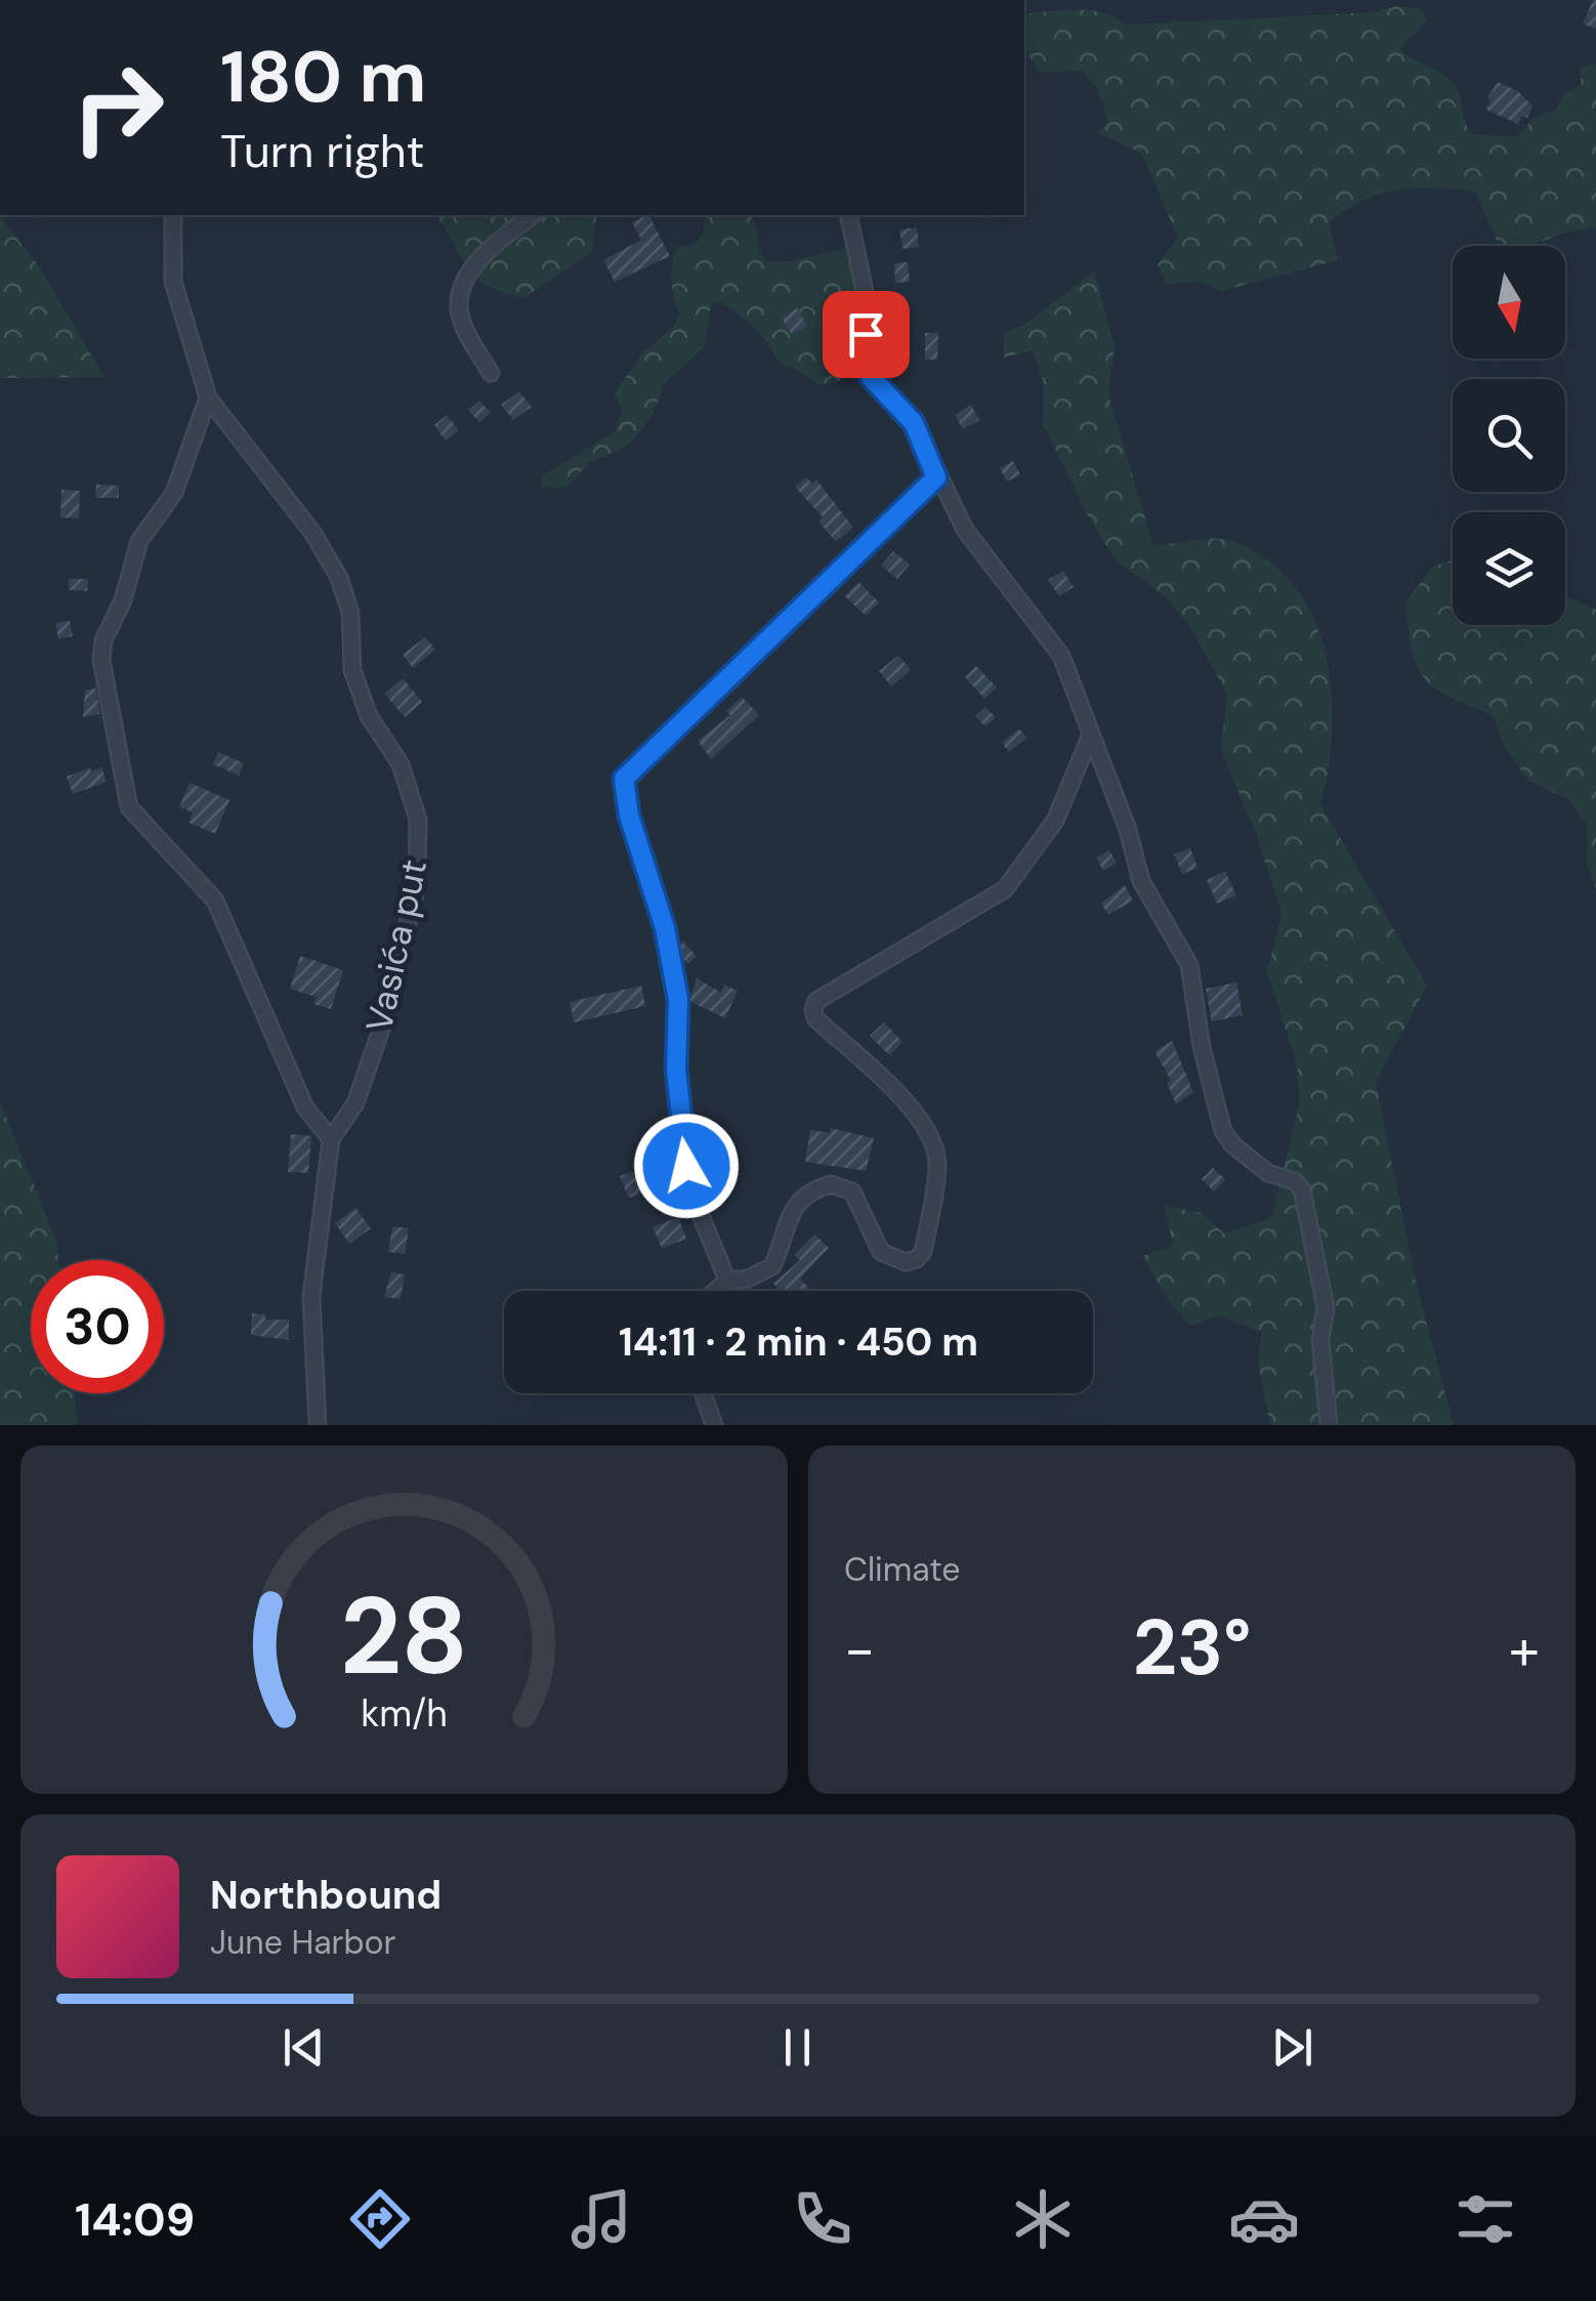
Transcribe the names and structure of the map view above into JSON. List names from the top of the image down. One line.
{"streets":{"street":["Vasića put"]},"north":"bottom","page":{"turn":["180 m","Turn right"],"limit":"30","trip":"14:11 · 2 min · 450 m","tile":"Climate","heat":["−","23°","+"],"song":["Northbound","June Harbor"],"tabs":"14:09","gauge":["28","km/h"]}}
